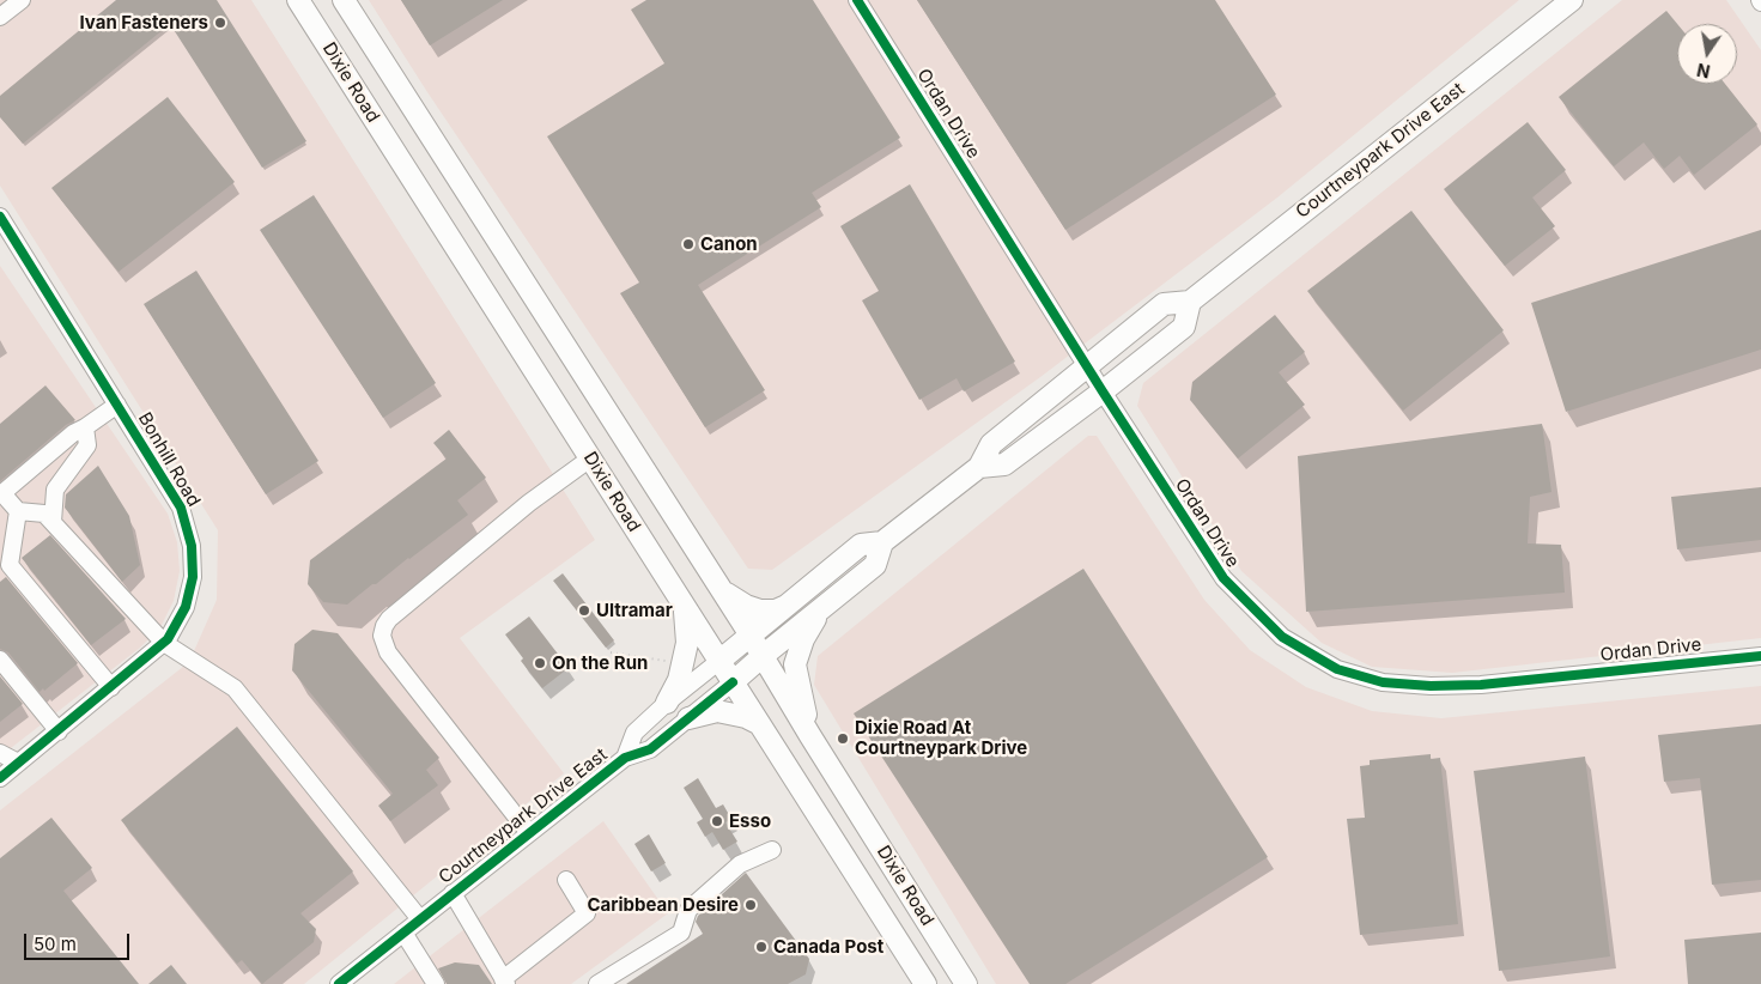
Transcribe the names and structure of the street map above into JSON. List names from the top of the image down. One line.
{"streets":{"main road":["Dixie Road","Courtneypark Drive East"],"street":["Ordan Drive","Bonhill Road"]},"crossings":[["Dixie Road","Courtneypark Drive East"],["Ordan Drive","Courtneypark Drive East"]],"places":["Ivan Fasteners","Canon","Ultramar","On the Run","Dixie Road At Courtneypark Drive","Esso","Caribbean Desire","Canada Post"],"scale_bar":"50 m","north":"bottom"}
